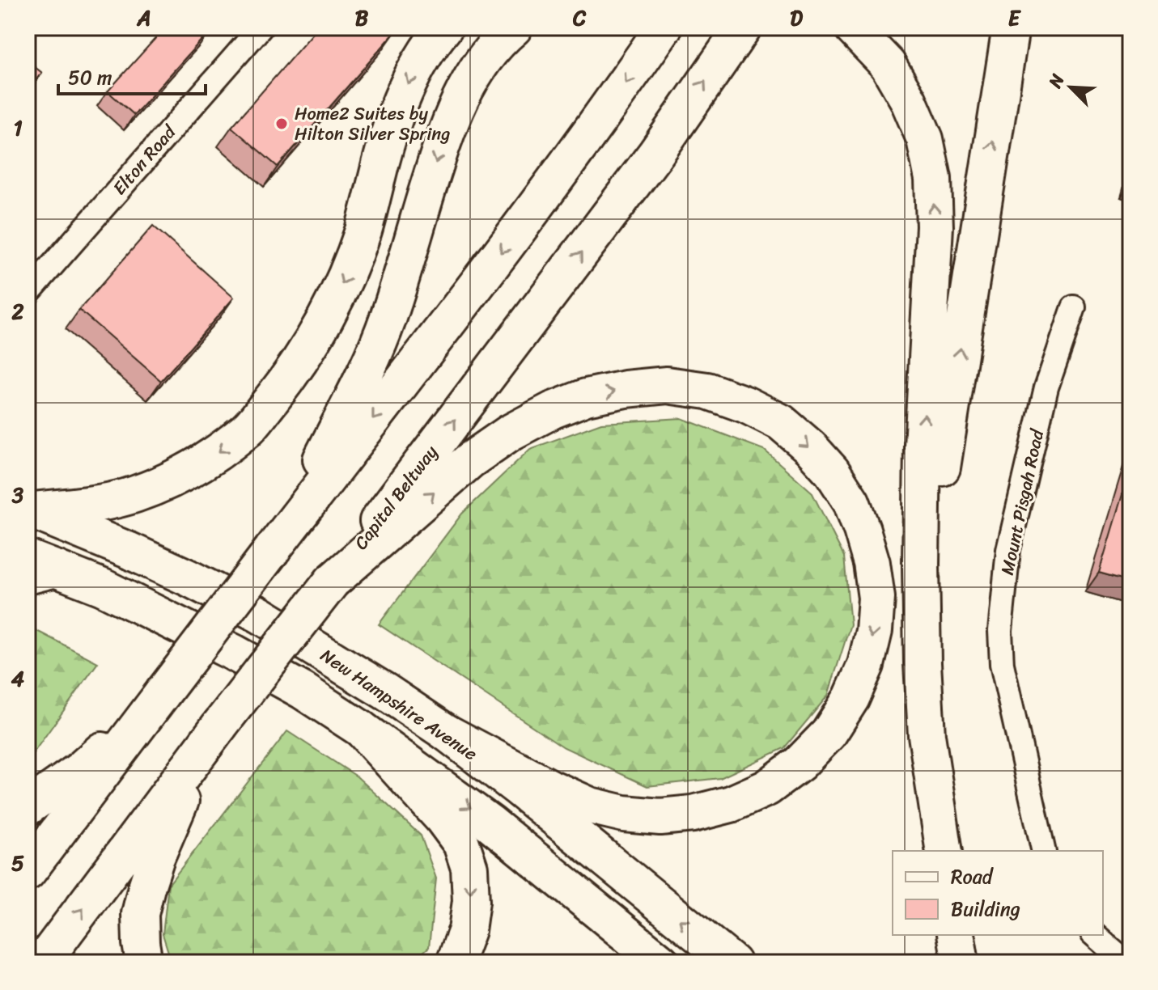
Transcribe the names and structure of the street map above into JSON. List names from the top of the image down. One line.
{"streets":{"main road":["Capital Beltway","New Hampshire Avenue"],"street":["Elton Road","Mount Pisgah Road"]},"places":["Home2 Suites by Hilton Silver Spring"],"legend":["Road","Building"],"scale_bar":"50 m","north":"top left","grid":{"columns":["A","B","C","D","E"],"rows":["1","2","3","4","5"]}}
